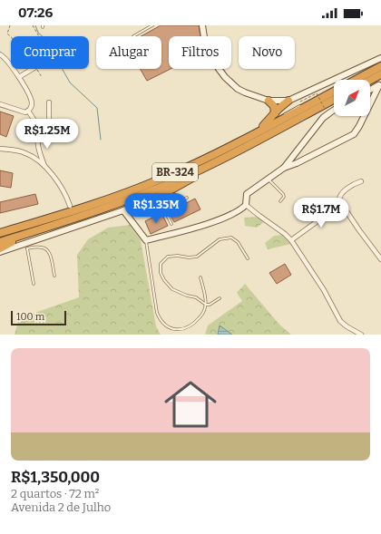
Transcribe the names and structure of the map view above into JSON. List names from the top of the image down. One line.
{"streets":{"highway":["BR-324"]},"scale_bar":"100 m","north":"top right","page":{"status":"07:26","chip":["Comprar","Alugar","Filtros","Novo"],"price":["R$1.25M","R$1.35M","R$1.7M"],"scale":"100 m","list":[{"name":"R$1,350,000","note":"2 quartos · 72 m² · Avenida 2 de Julho"}]}}
